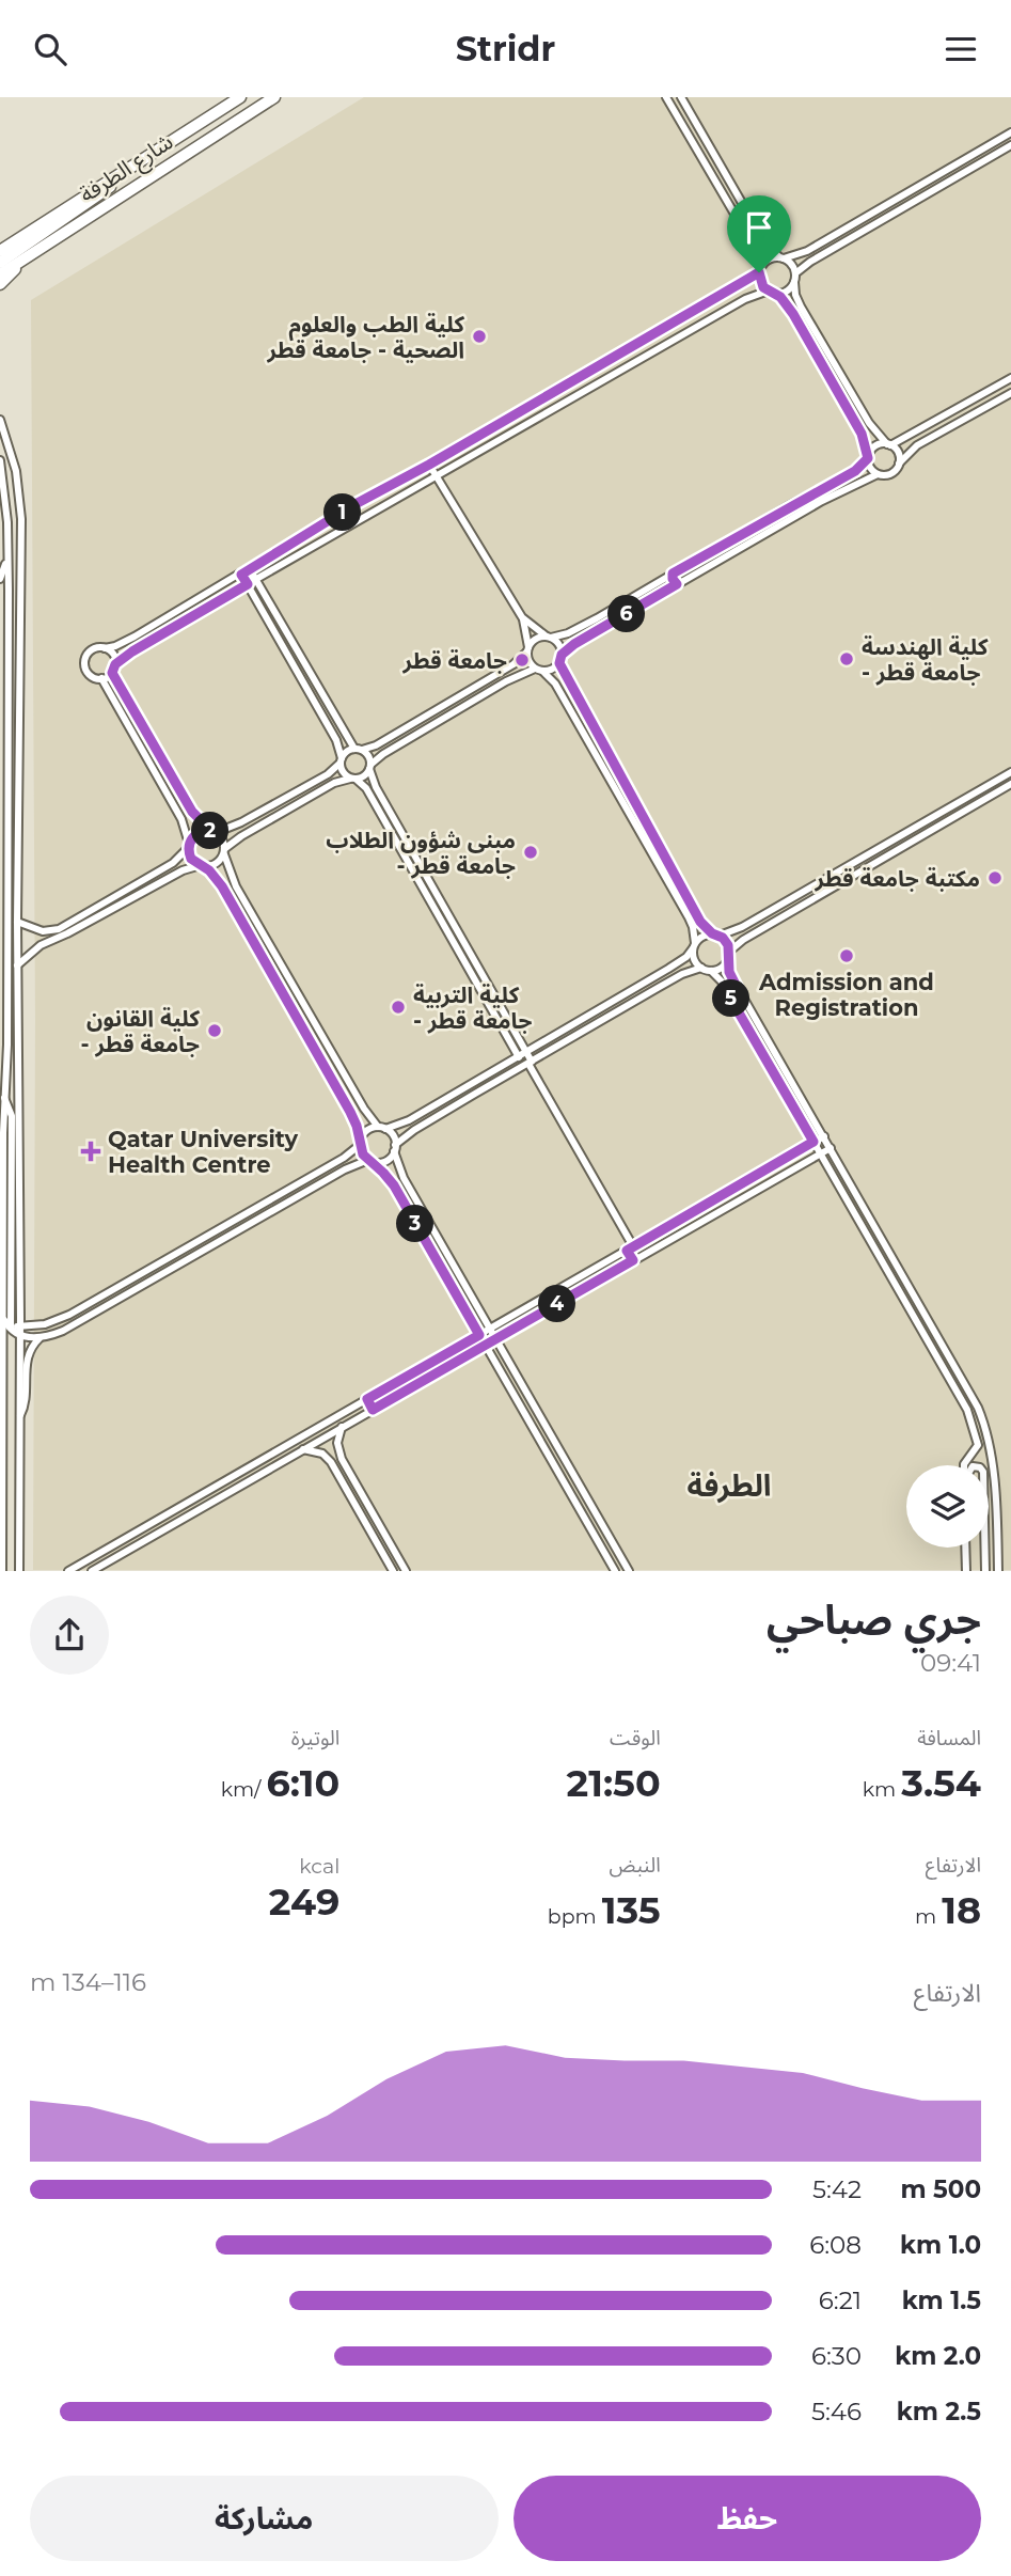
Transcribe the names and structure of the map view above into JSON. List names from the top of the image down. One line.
{"streets":{"main road":["شارع الطرفة"]},"districts":["الطرفة"],"places":{"other":["كلية الطب والعلوم الصحية - جامعة قطر","كلية الهندسة - جامعة قطر","جامعة قطر","مبنى شؤون الطلاب - جامعة قطر","مكتبة جامعة قطر","Admission and Registration","كلية التربية - جامعة قطر","كلية القانون - جامعة قطر"],"health":["Qatar University Health Centre"]},"page":{"header":"Stridr","pins":["1","6","2","5","3","4"],"heading":["جري صباحي","09:41"],"stats":[["المسافة","3.54 km"],["الوقت","21:50"],["الوتيرة","6:10 /km"],["الارتفاع","18 m"],["النبض","135 bpm"],["kcal","249"]],"chart":["الارتفاع","116–134 m"],"list":[{"name":"500 m","note":"5:42"},{"name":"1.0 km","note":"6:08"},{"name":"1.5 km","note":"6:21"},{"name":"2.0 km","note":"6:30"},{"name":"2.5 km","note":"5:46"}],"buttons":["حفظ","مشاركة"]}}
